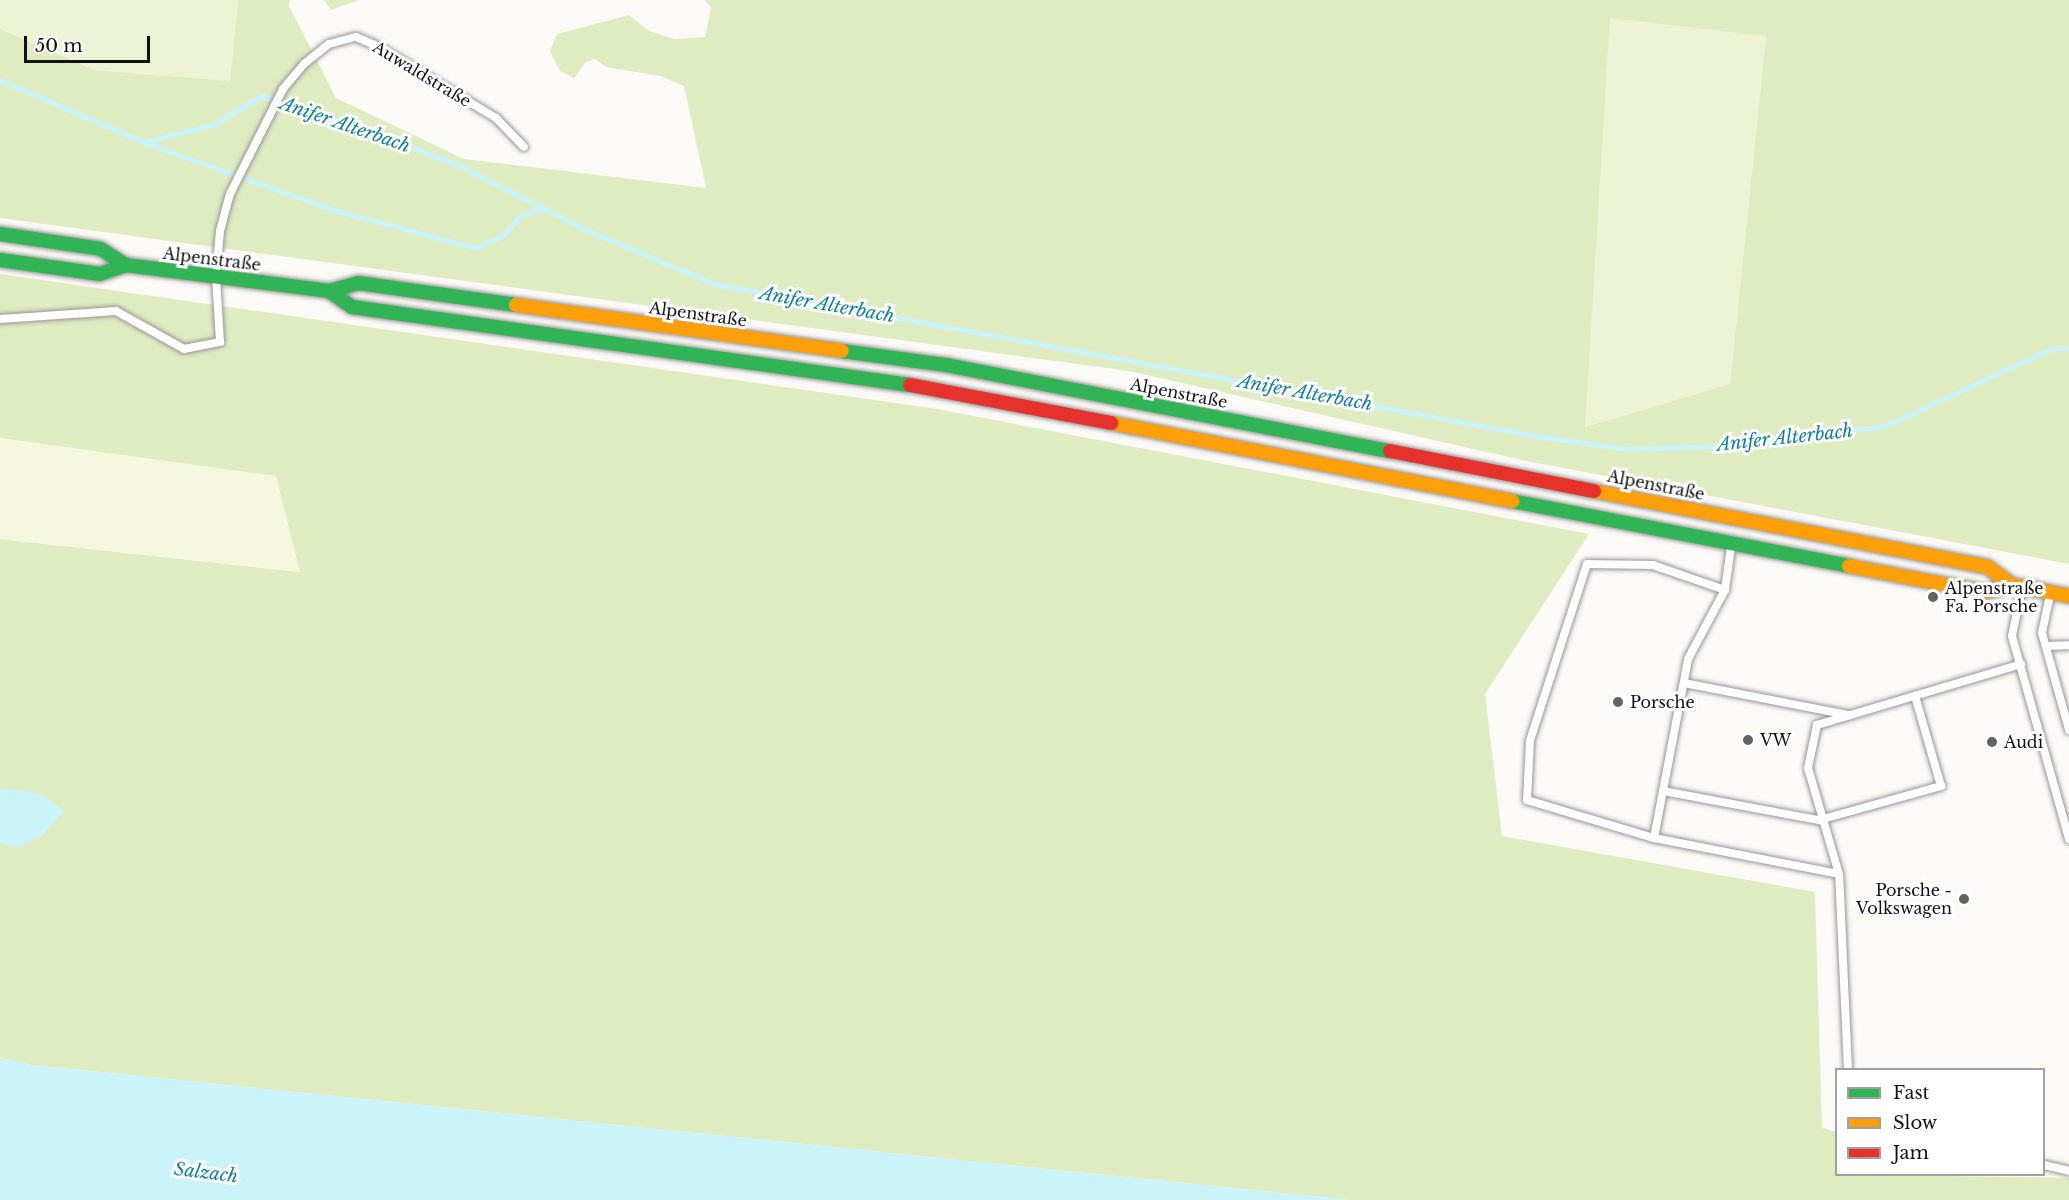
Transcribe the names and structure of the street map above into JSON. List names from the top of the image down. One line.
{"streets":{"main road":["Alpenstraße"],"lane":["Auwaldstraße"]},"crossings":[["Auwaldstraße","Alpenstraße"]],"water":["Anifer Alterbach","Salzach"],"places":["Alpenstraße Fa. Porsche","Porsche","VW","Audi","Porsche - Volkswagen"],"legend":["Fast","Slow","Jam"],"scale_bar":"50 m"}
